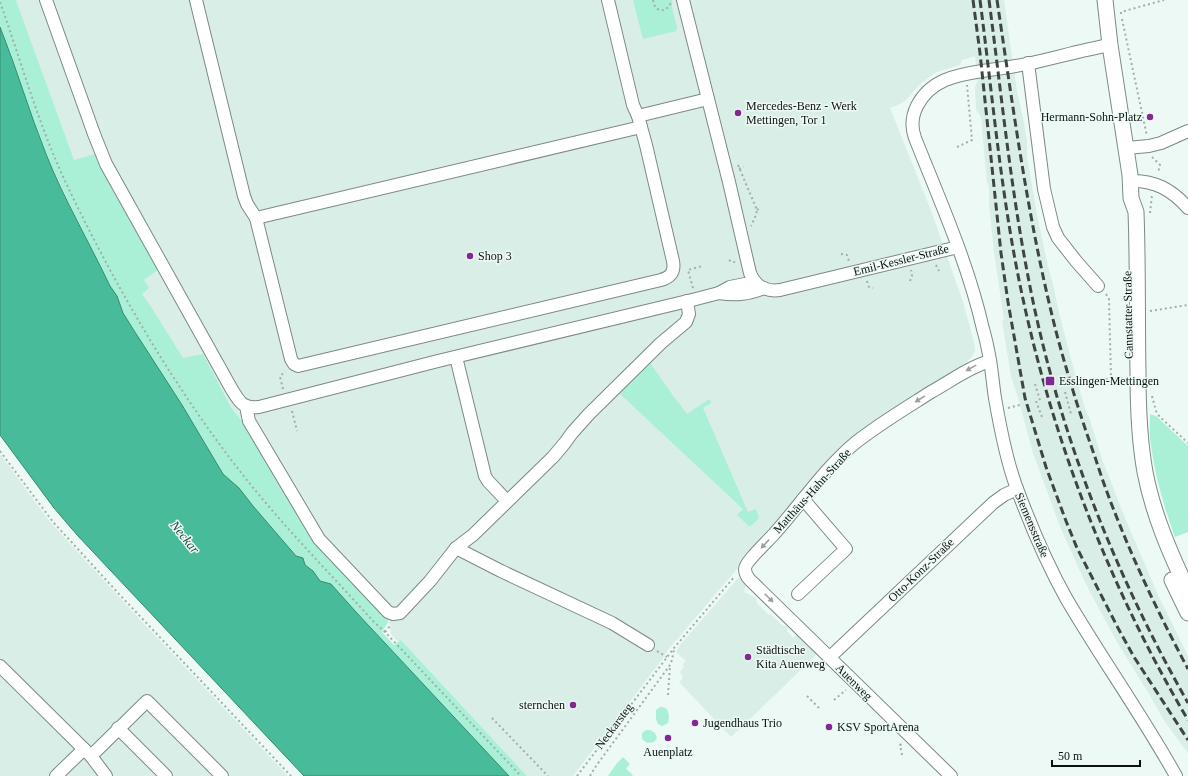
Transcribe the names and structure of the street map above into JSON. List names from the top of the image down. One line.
{"streets":{"main road":["Cannstatter Straße"],"street":["Emil-Kessler-Straße","Matthäus-Hahn-Straße","Siemensstraße","Otto-Konz-Straße","Auenweg"],"path":["Neckarsteg"]},"crossings":[["Emil-Kessler-Straße","Cannstatter Straße"],["Emil-Kessler-Straße","Siemensstraße"],["Matthäus-Hahn-Straße","Siemensstraße"],["Matthäus-Hahn-Straße","Auenweg"],["Siemensstraße","Otto-Konz-Straße"],["Otto-Konz-Straße","Auenweg"]],"one_way":["Matthäus-Hahn-Straße","Auenweg"],"water":["Neckar"],"places":{"other":["Mercedes-Benz - Werk Mettingen, Tor 1","Hermann-Sohn-Platz","Shop 3","Städtische Kita Auenweg","sternchen","Jugendhaus Trio","KSV SportArena","Auenplatz"],"transit":["Esslingen-Mettingen"]},"scale_bar":"50 m"}
